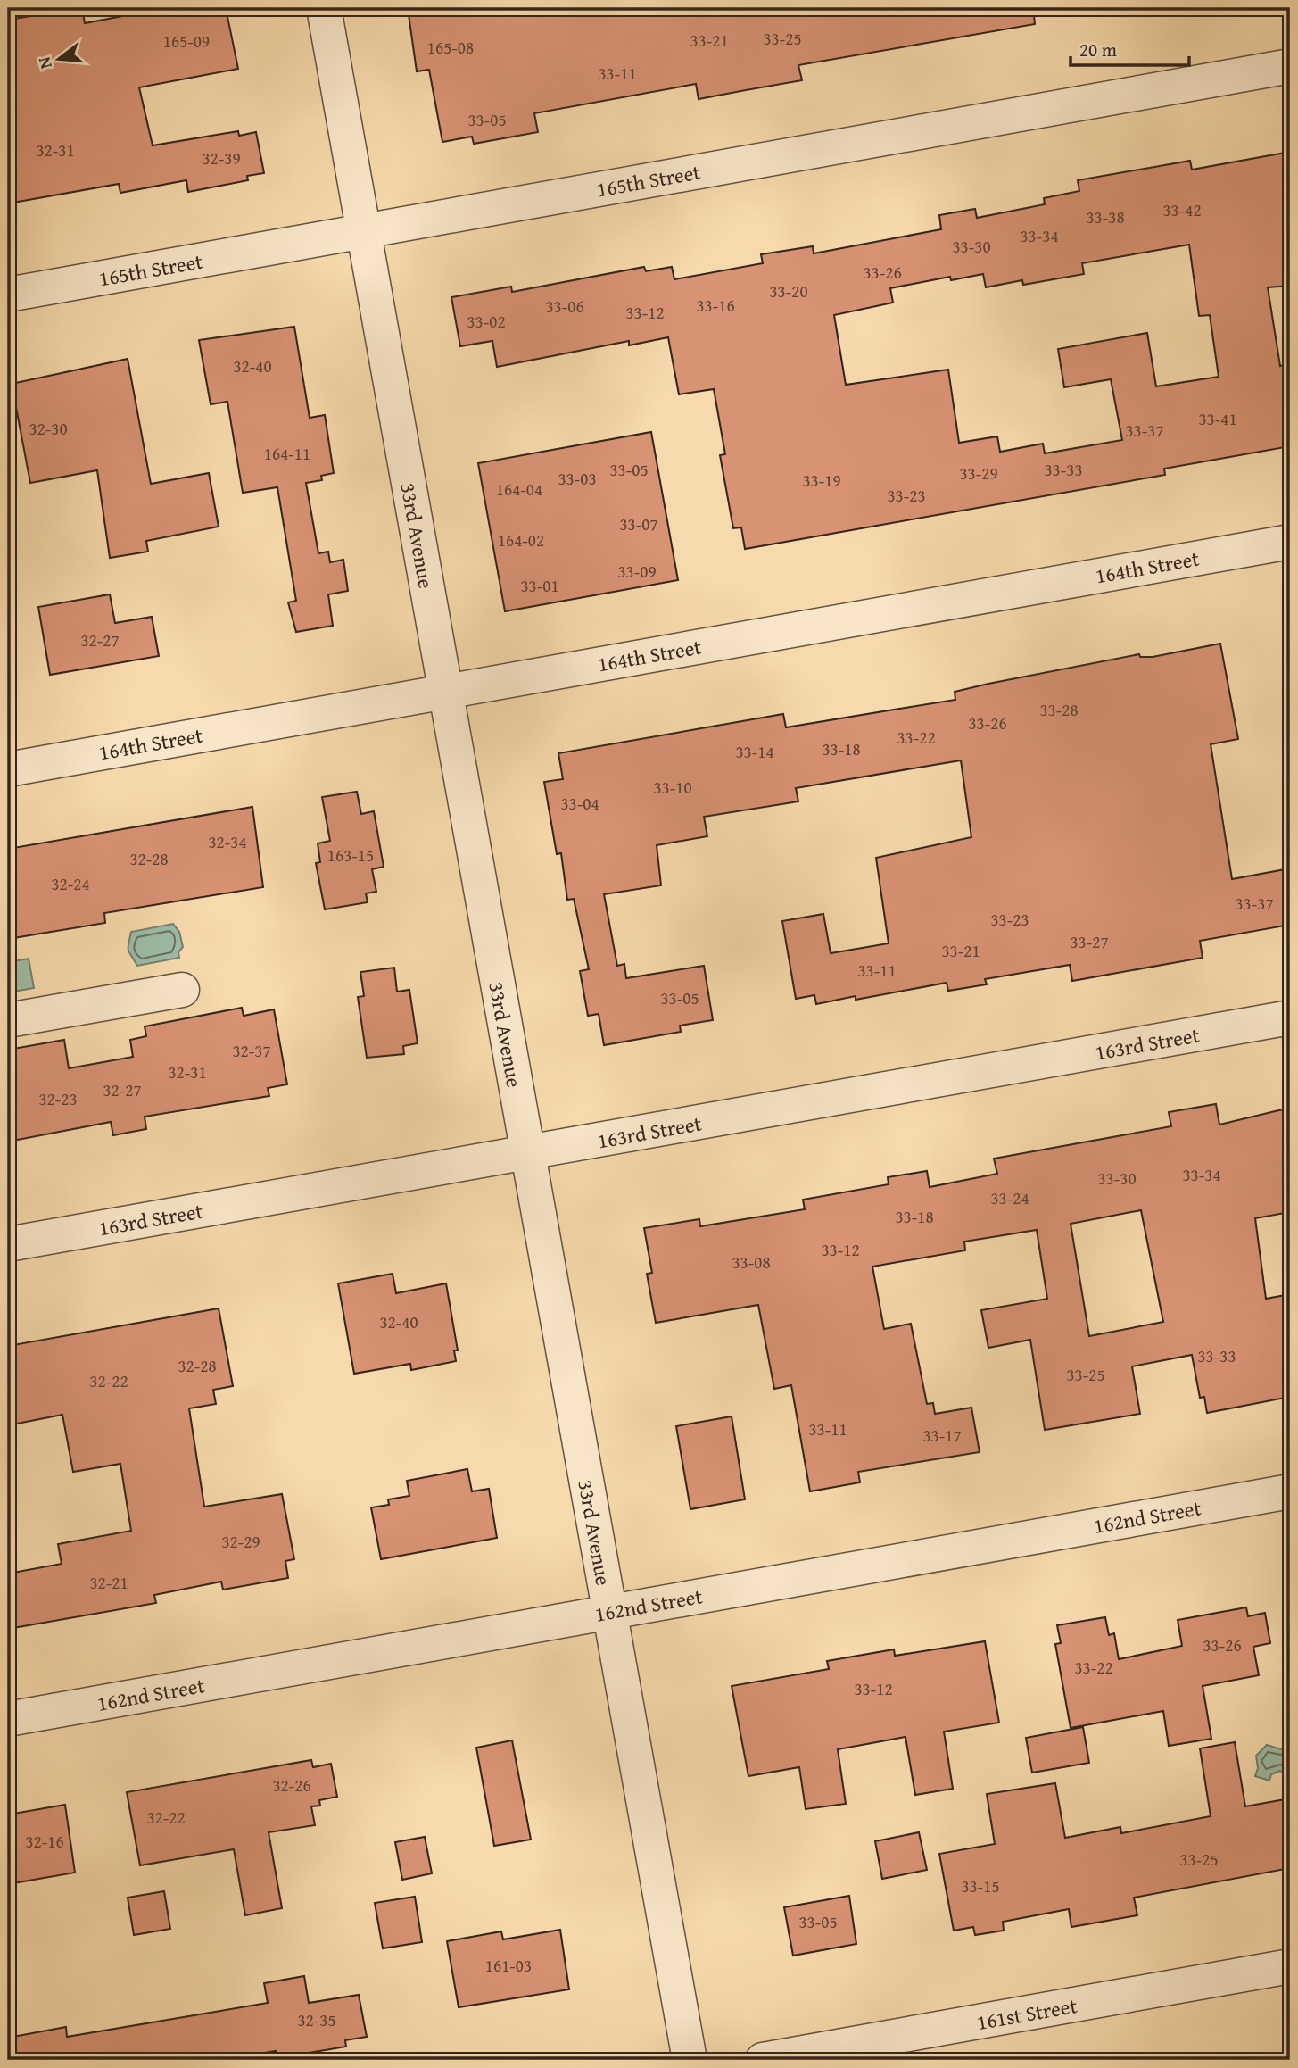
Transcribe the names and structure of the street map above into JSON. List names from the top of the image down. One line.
{"streets":{"street":["165th Street","33rd Avenue","164th Street","163rd Street","162nd Street","161st Street"]},"crossings":[["165th Street","33rd Avenue"],["33rd Avenue","164th Street"],["33rd Avenue","163rd Street"],["33rd Avenue","162nd Street"]],"house_numbers":["33-25","33-21","165-09","165-08","33-11","33-05","32-31","32-39","33-42","33-38","33-34","33-30","33-26","33-20","33-16","33-06","33-12","33-02","32-40","33-41","32-30","33-37","164-11","33-05","33-33","33-29","33-03","33-19","164-04","33-23","33-07","164-02","33-09","33-01","32-27","33-28","33-26","33-22","33-18","33-14","33-10","33-04","32-34","163-15","32-28","32-24","33-37","33-23","33-27","33-21","33-11","33-05","32-37","32-31","32-27","32-23","33-34","33-30","33-24","33-18","33-12","33-08","32-40","33-33","32-28","33-25","32-22","33-11","33-17","32-29","32-21","33-26","33-22","33-12","32-26","32-22","32-16","33-25","33-15","33-05","161-03","32-35"],"scale_bar":"20 m","north":"left"}
